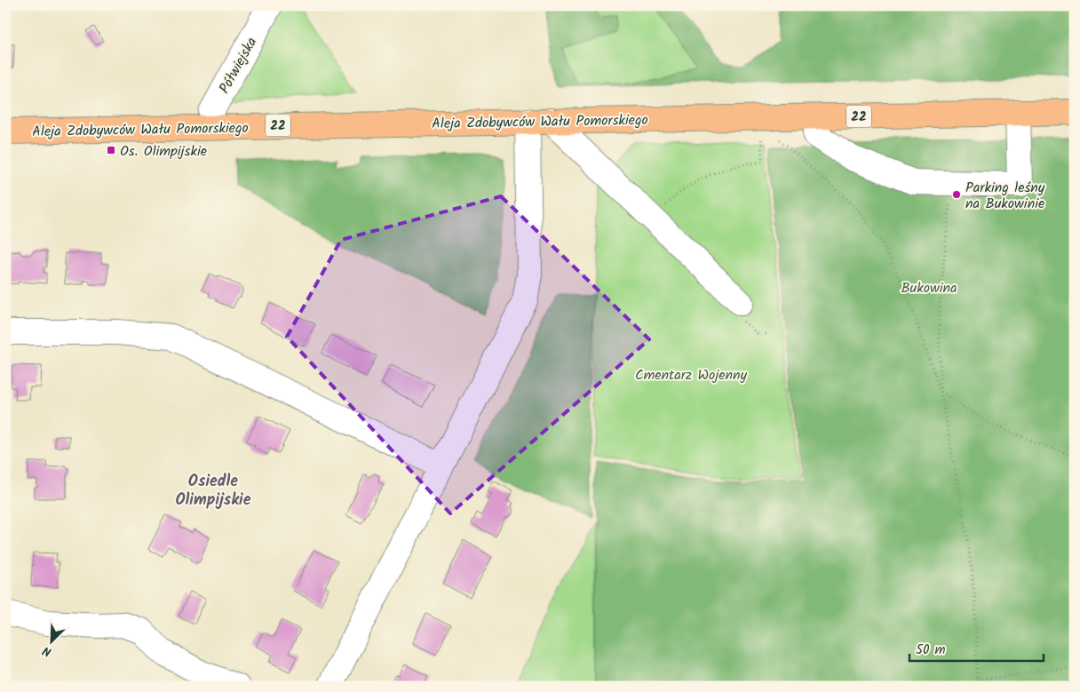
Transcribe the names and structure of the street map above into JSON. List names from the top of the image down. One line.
{"streets":{"main road":["22","Aleja Zdobywców Wału Pomorskiego"],"street":["Półwiejska"]},"crossings":[["Półwiejska","Aleja Zdobywców Wału Pomorskiego"]],"districts":["Osiedle Olimpijskie"],"parks":["Bukowina","Cmentarz Wojenny"],"places":{"transit":["Os. Olimpijskie"],"other":["Parking leśny na Bukowinie"]},"scale_bar":"50 m","north":"bottom left"}
